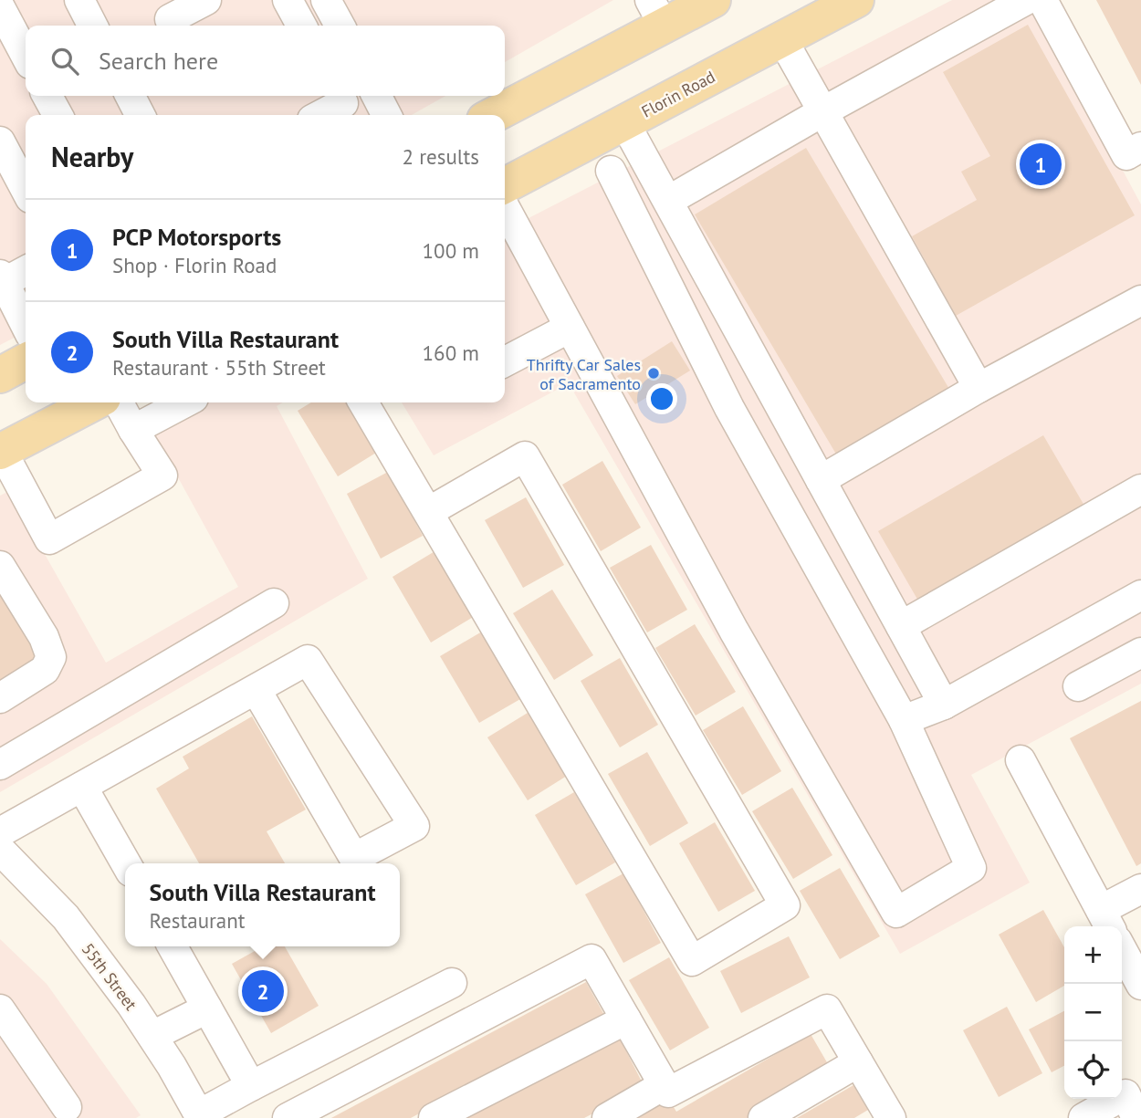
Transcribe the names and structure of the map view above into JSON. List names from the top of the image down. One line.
{"streets":{"main road":["Florin Road"],"street":["55th Street"]},"places":["Thrifty Car Sales of Sacramento"],"page":{"search":"Search here","heading":["Nearby","2 results"],"pins":["1","2"],"list":[{"mark":"1","name":"PCP Motorsports","note":"Shop · Florin Road","value":"100 m"},{"mark":"2","name":"South Villa Restaurant","note":"Restaurant · 55th Street","value":"160 m"}],"popup":["South Villa Restaurant","Restaurant"],"map_buttons":["+","−"]}}
